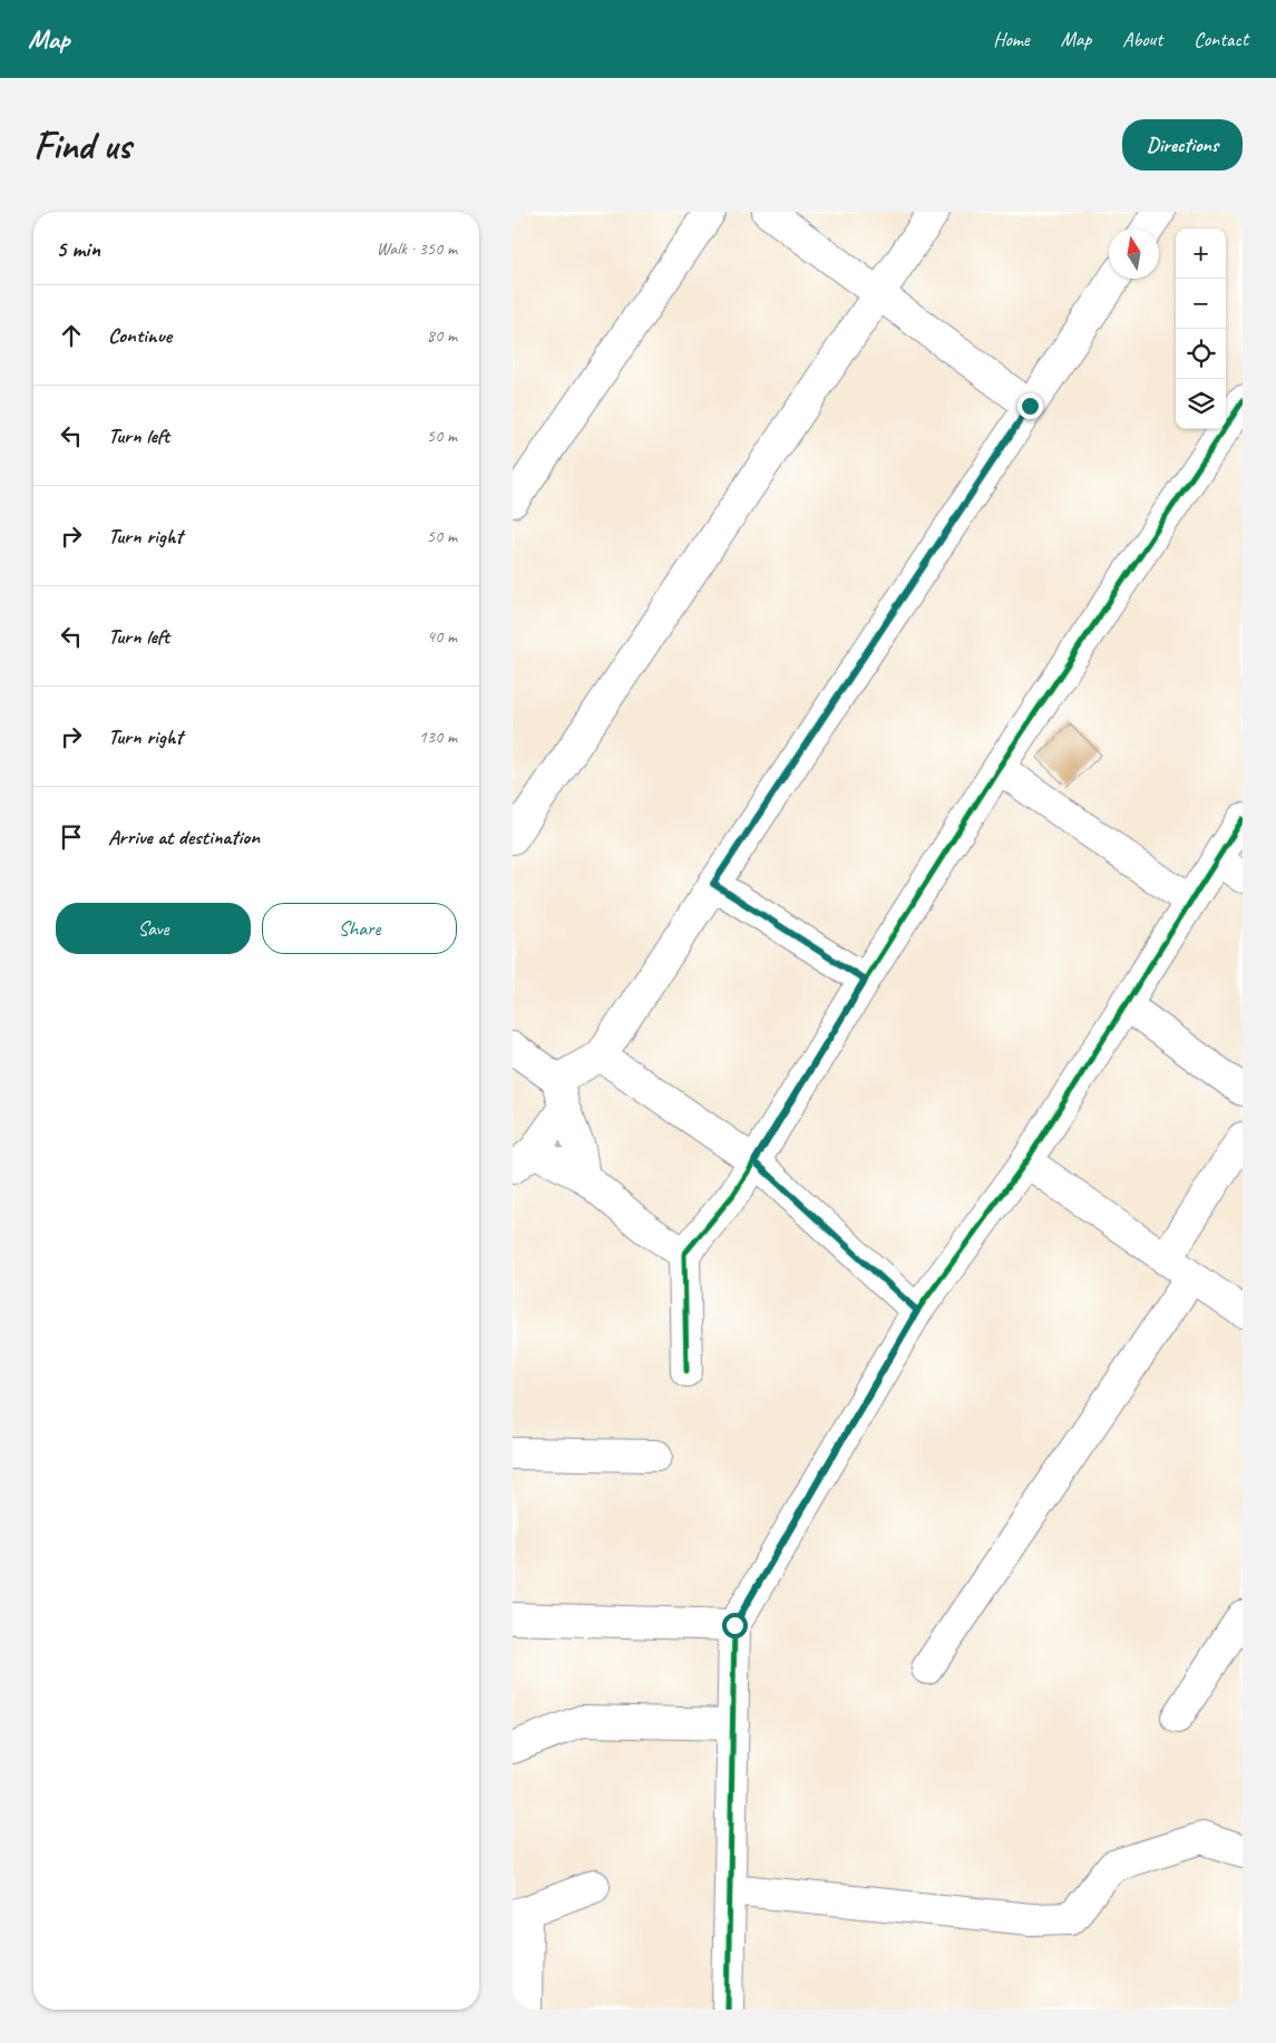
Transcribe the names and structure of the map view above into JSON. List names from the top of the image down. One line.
{"north":"top","page":{"header":"Map","nav":["Home","Map","About","Contact"],"buttons":["Directions",["Save","Share"]],"title":"Find us","heading":["5 min","Walk · 350 m"],"map_buttons":["+","−"],"list":[["Continue","80 m"],["Turn left","50 m"],["Turn right","50 m"],["Turn left","40 m"],["Turn right","130 m"],"Arrive at destination"]}}
